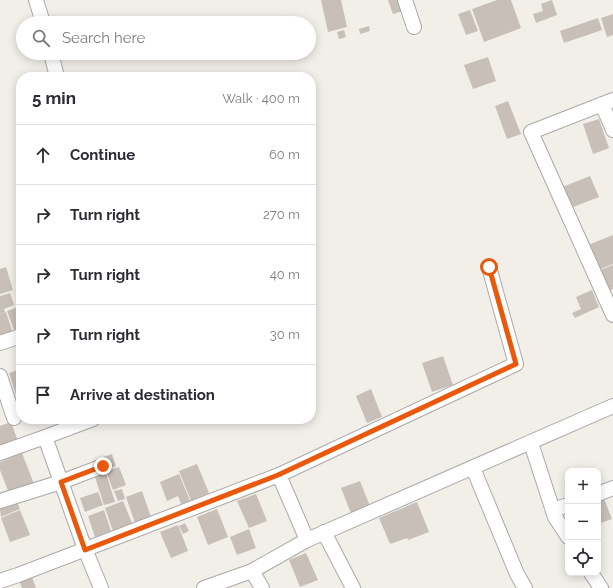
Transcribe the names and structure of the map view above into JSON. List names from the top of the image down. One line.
{"page":{"search":"Search here","heading":["5 min","Walk · 400 m"],"list":[["Continue","60 m"],["Turn right","270 m"],["Turn right","40 m"],["Turn right","30 m"],"Arrive at destination"],"map_buttons":["+","−"]}}
